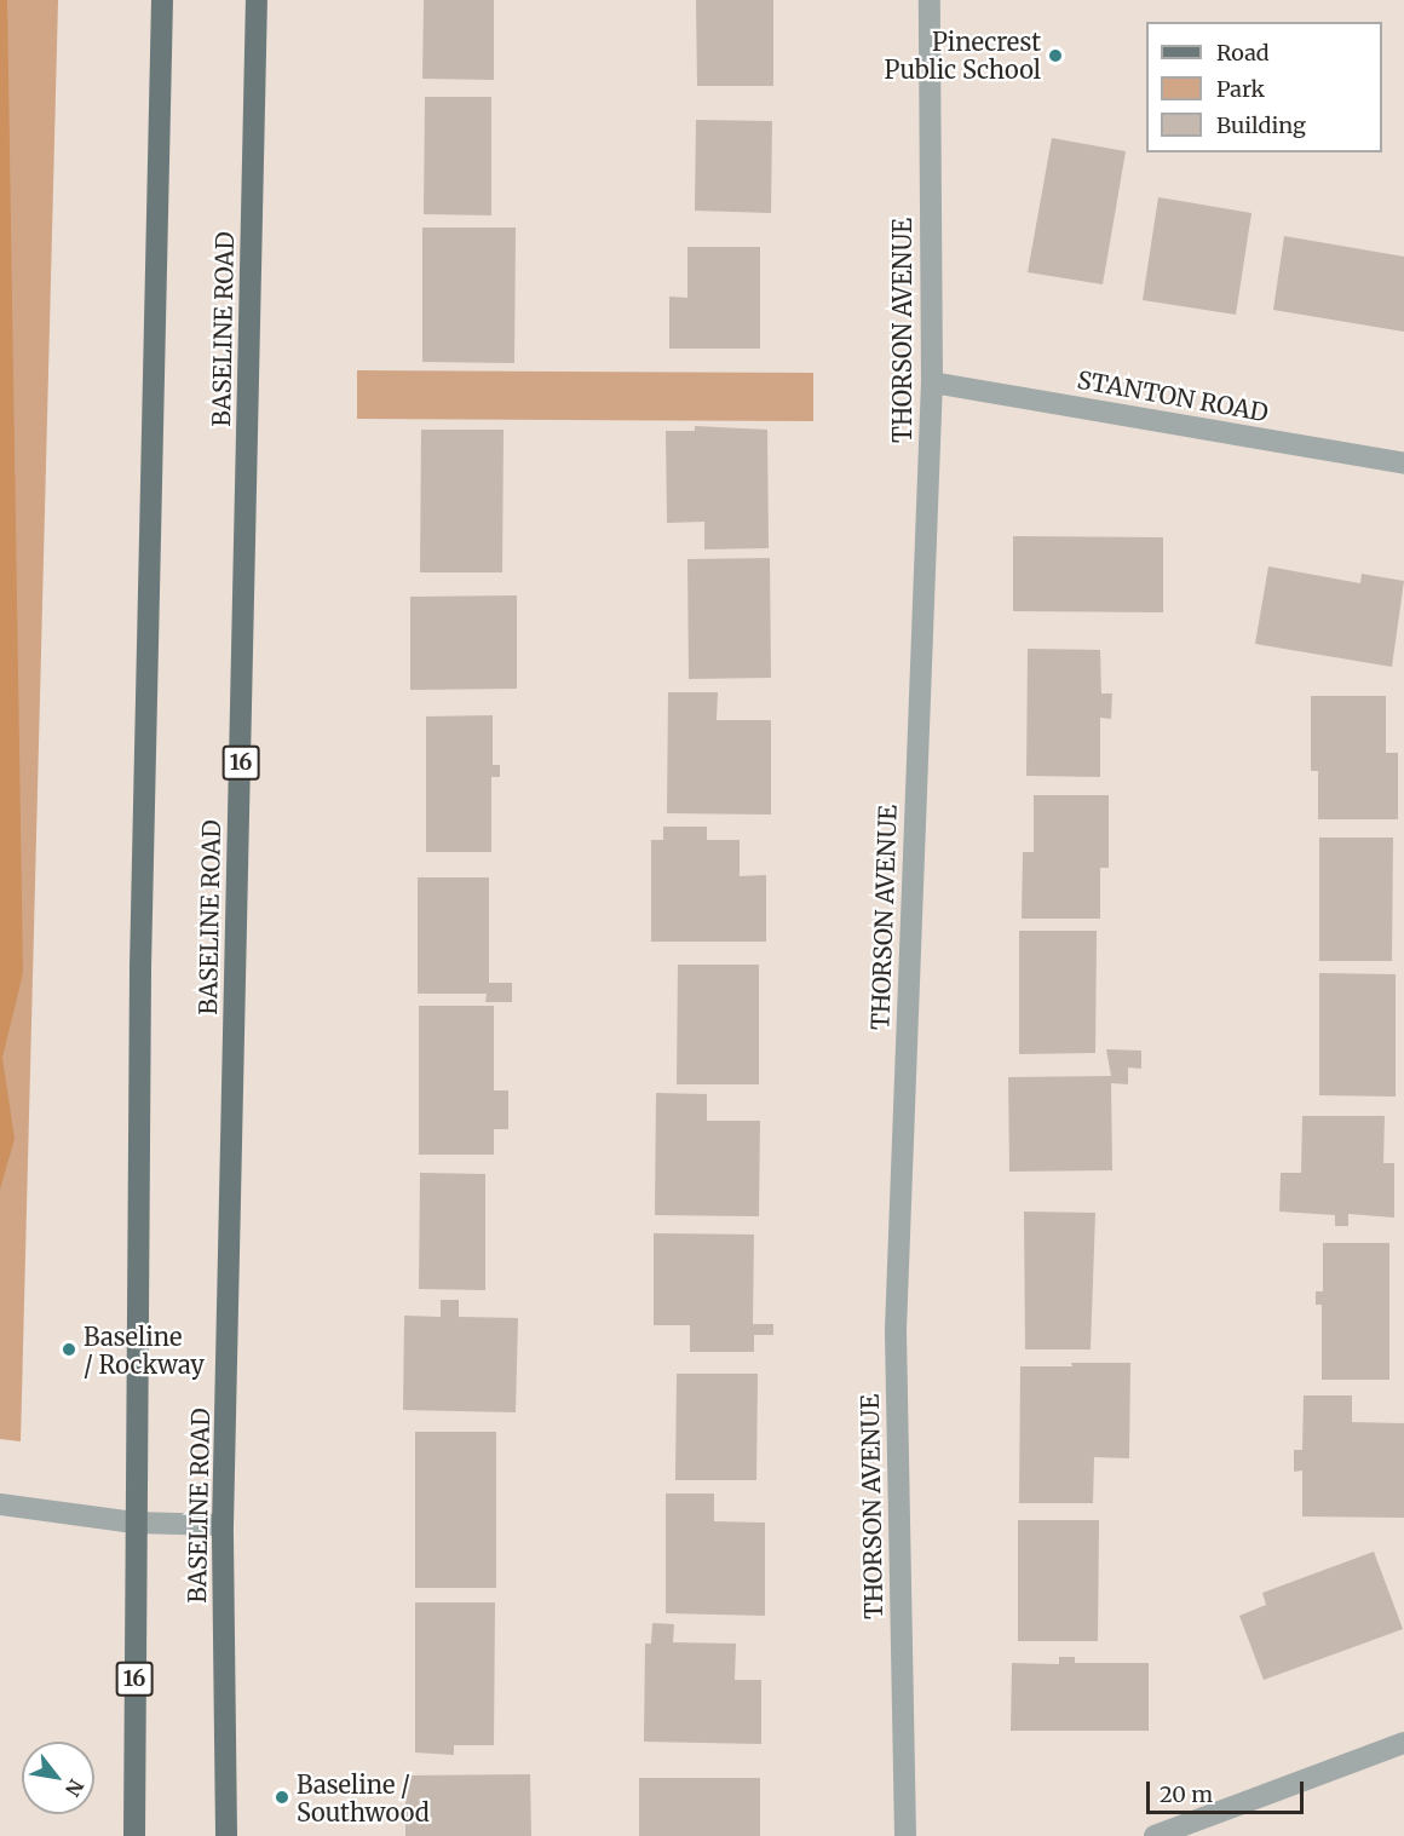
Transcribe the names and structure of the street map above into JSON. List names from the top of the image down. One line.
{"streets":{"main road":["BASELINE ROAD","16"],"street":["THORSON AVENUE","STANTON ROAD"]},"crossings":[["THORSON AVENUE","STANTON ROAD"]],"places":["Pinecrest Public School","Baseline / Rockway","Baseline / Southwood"],"legend":["Road","Park","Building"],"scale_bar":"20 m","north":"bottom right"}
